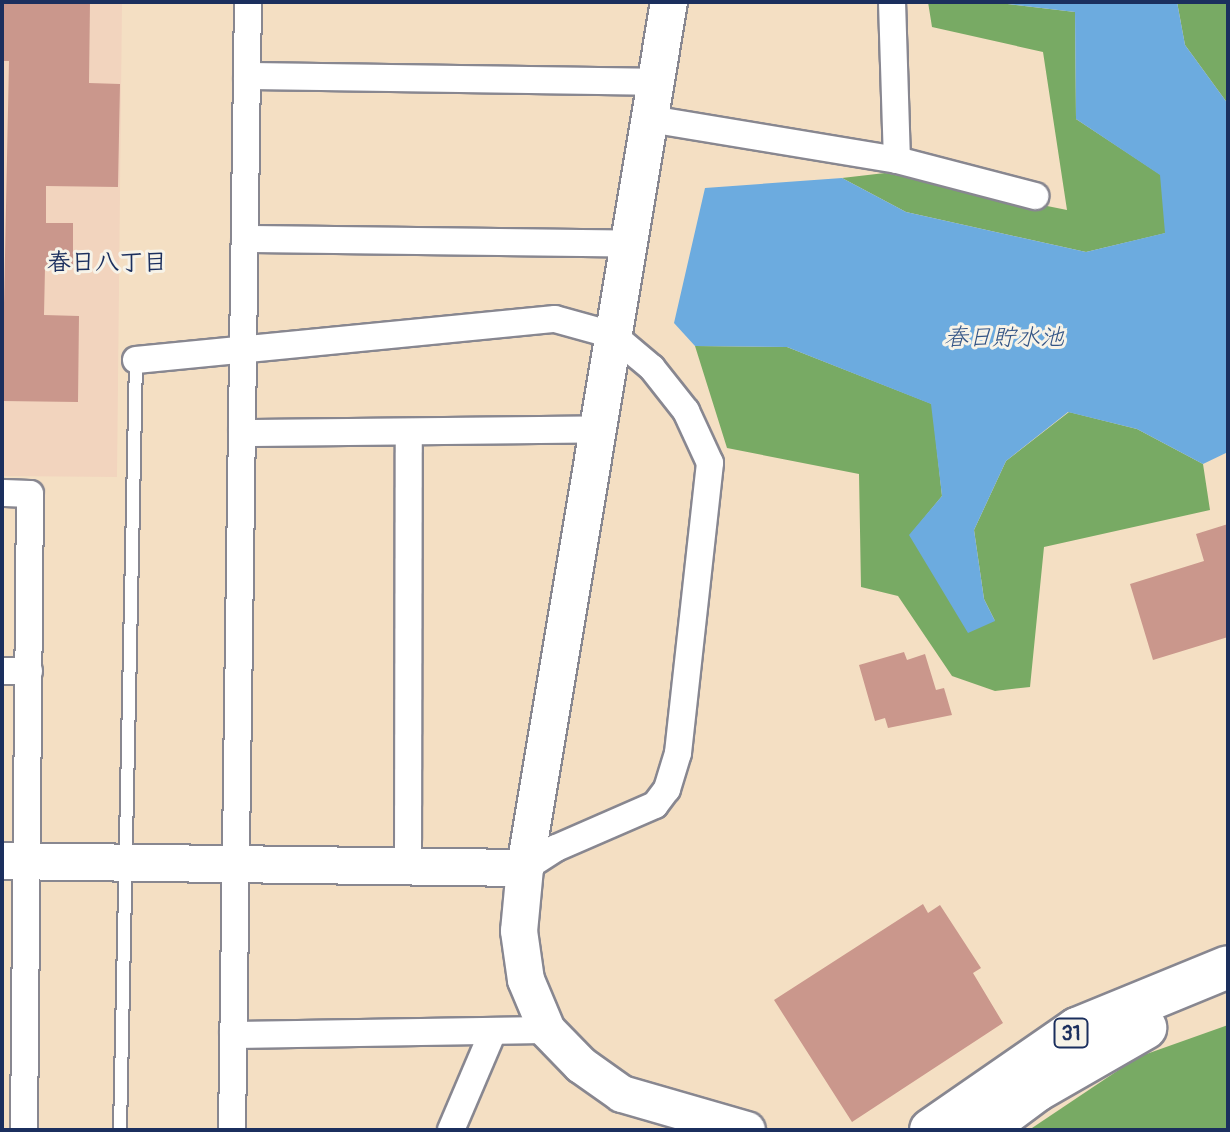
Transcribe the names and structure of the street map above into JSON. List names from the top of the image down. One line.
{"streets":{"main road":["31"]},"districts":["春日八丁目"],"water":["春日貯水池"]}
